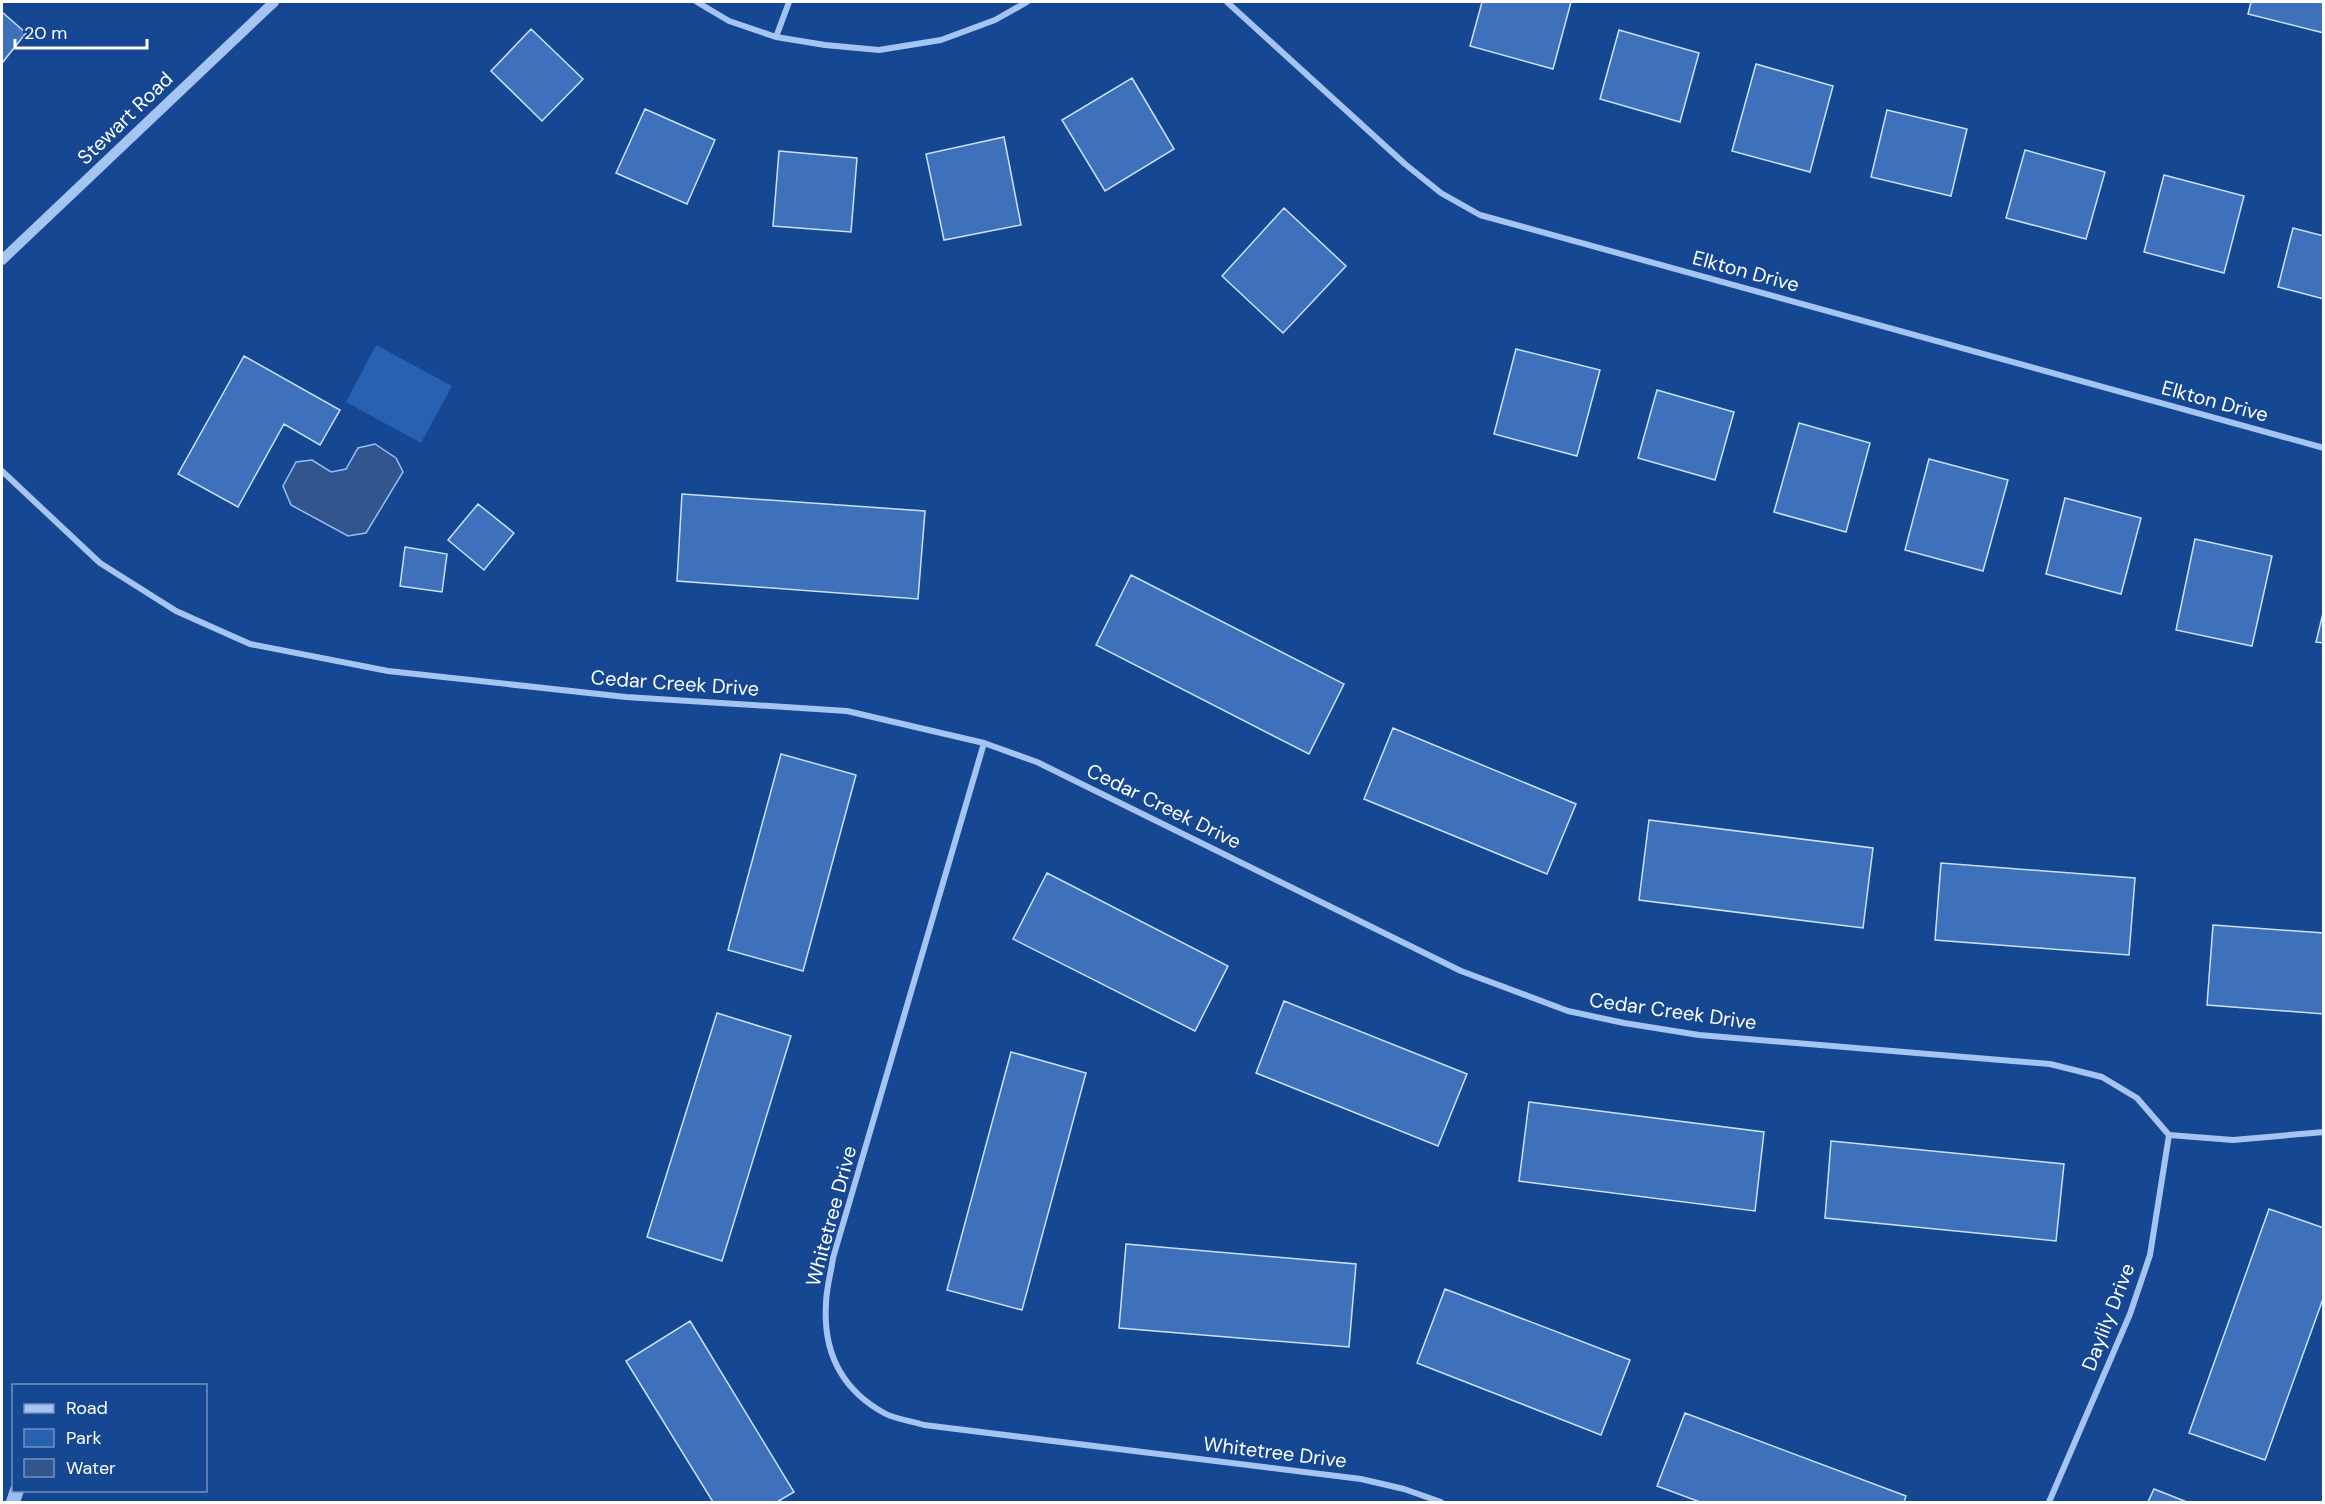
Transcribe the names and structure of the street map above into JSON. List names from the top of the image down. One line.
{"streets":{"street":["Stewart Road","Elkton Drive","Cedar Creek Drive","Whitetree Drive","Daylily Drive"]},"crossings":[["Cedar Creek Drive","Whitetree Drive"],["Cedar Creek Drive","Daylily Drive"]],"legend":["Road","Park","Water"],"scale_bar":"20 m"}
